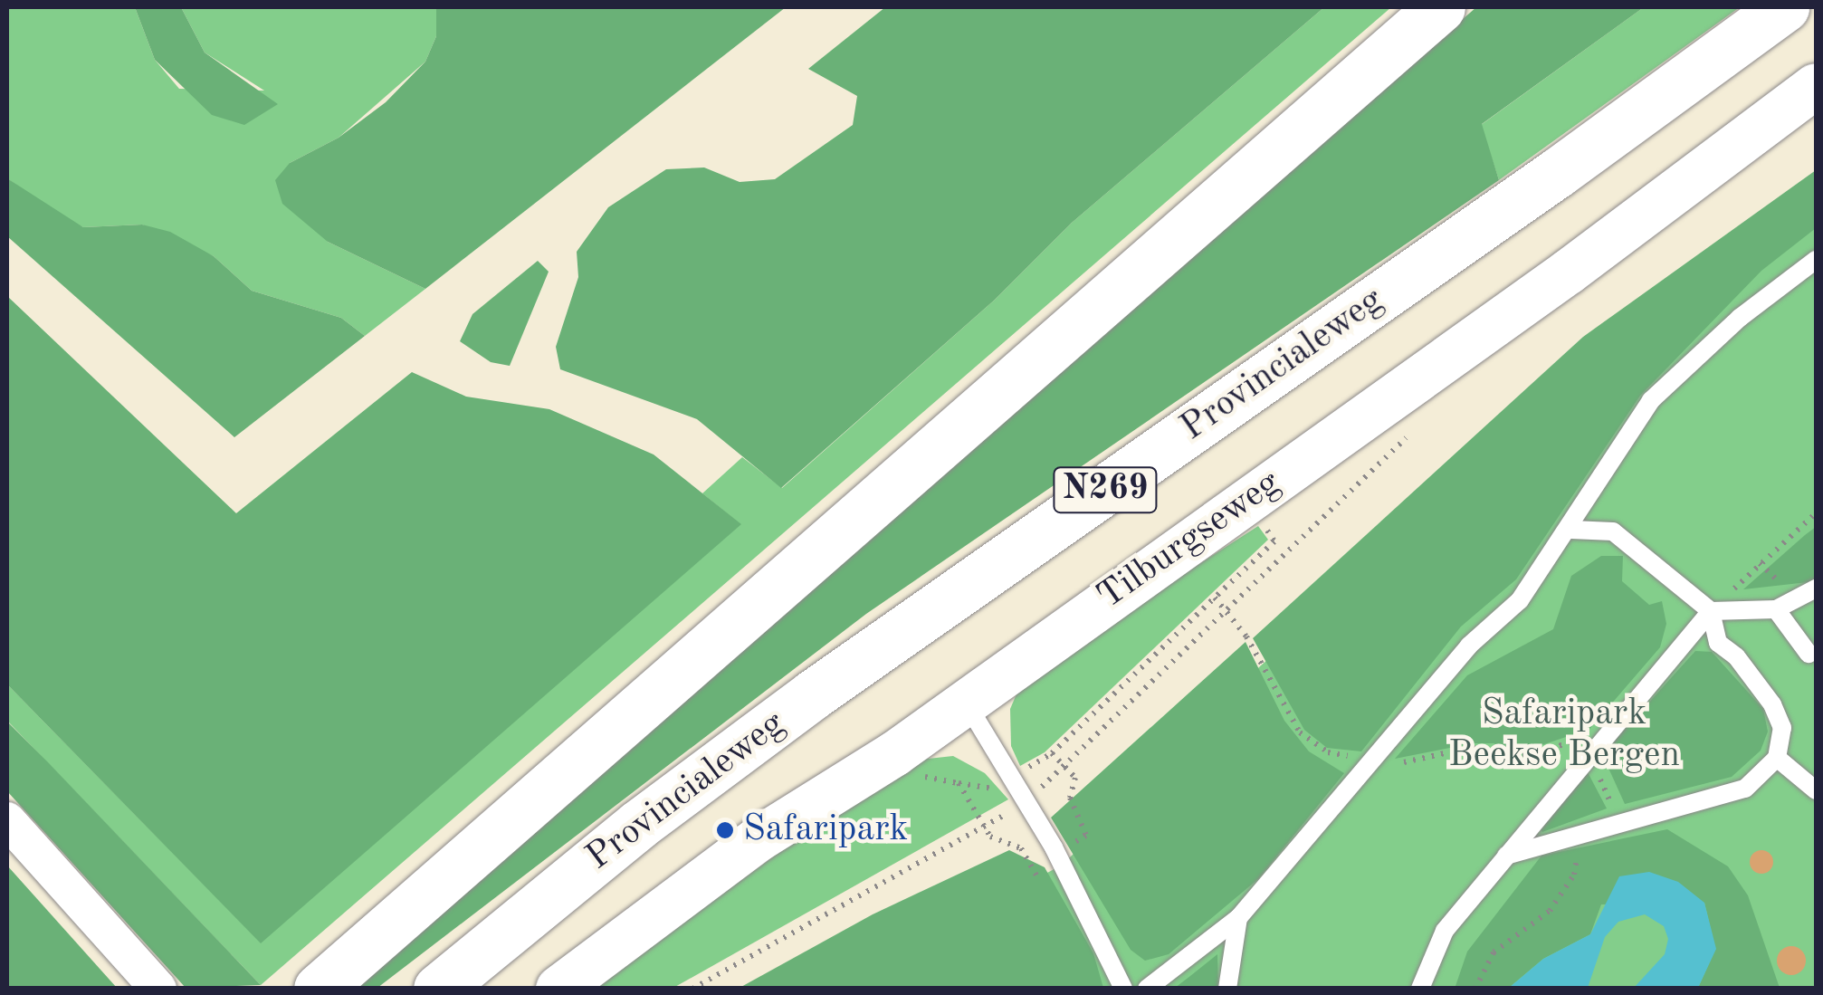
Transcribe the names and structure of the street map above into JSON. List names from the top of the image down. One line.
{"streets":{"highway":["Provincialeweg","N269"],"street":["Tilburgseweg"]},"parks":["Safaripark Beekse Bergen"],"places":["Safaripark"]}
